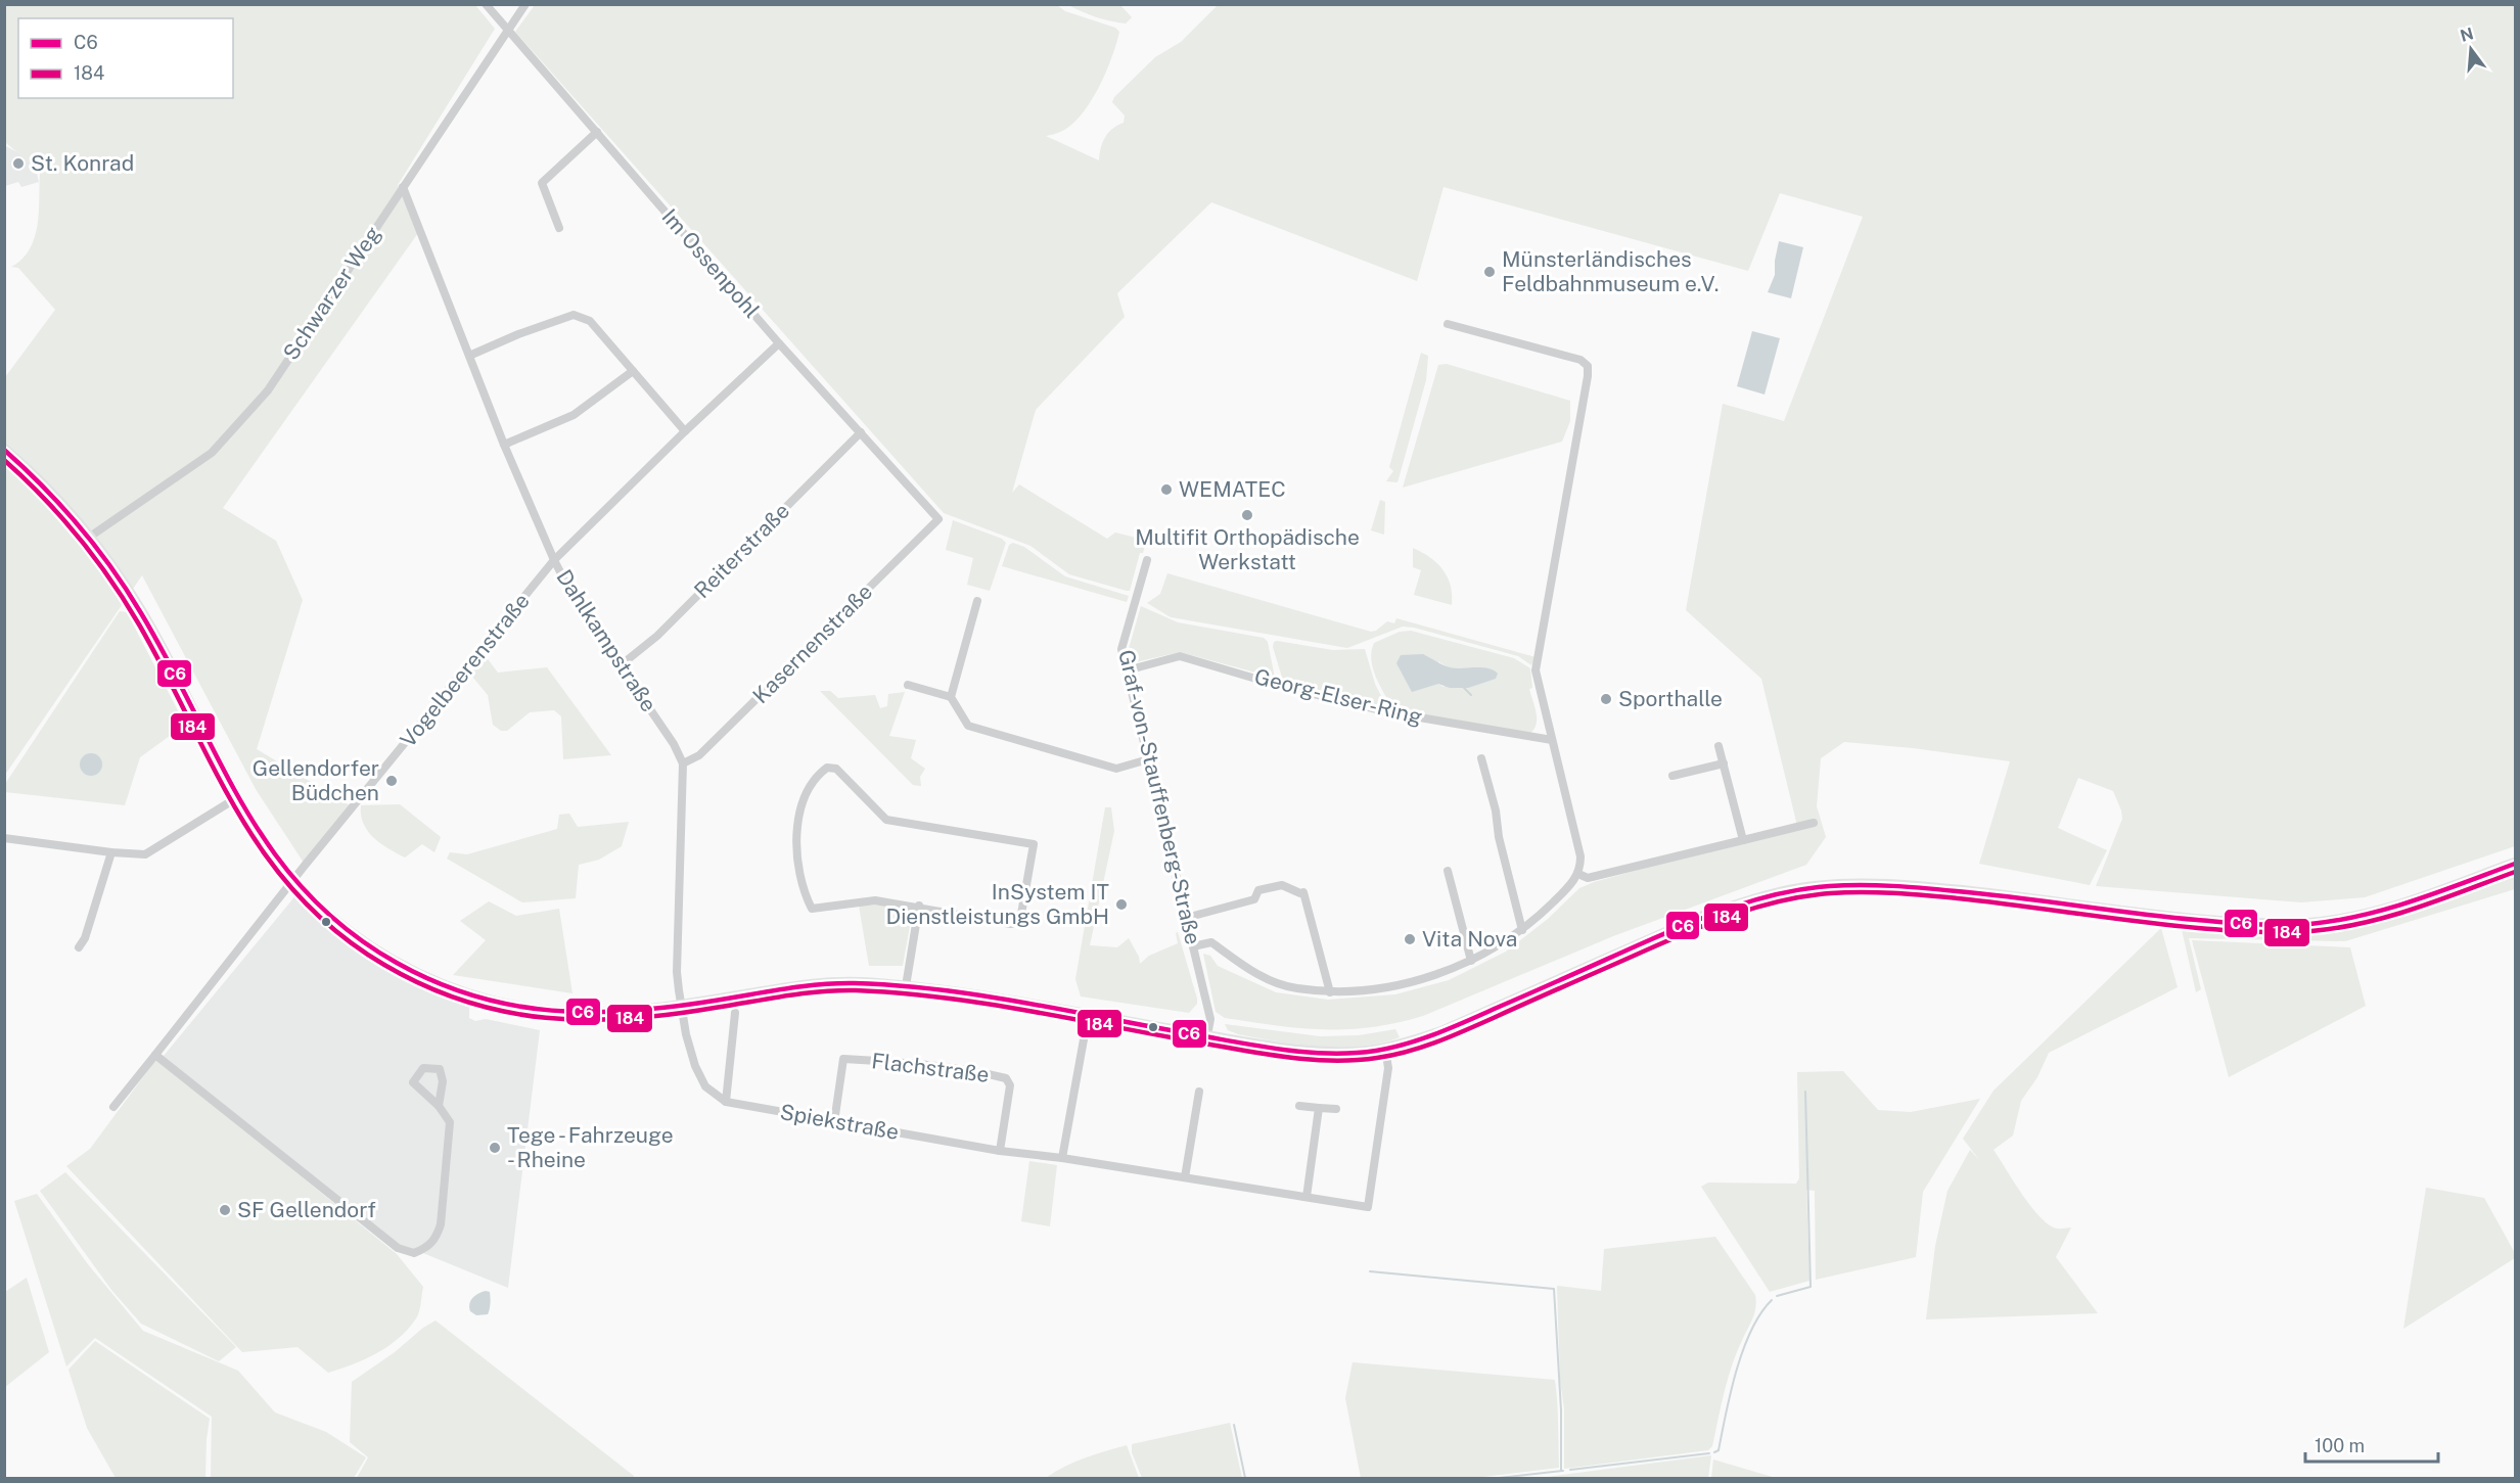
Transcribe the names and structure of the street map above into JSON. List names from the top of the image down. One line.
{"streets":{"street":["Im Ossenpohl","Schwarzer Weg","Reiterstraße","Dahlkampstraße","Kasernenstraße","Vogelbeerenstraße","Georg-Elser-Ring","Graf-von-Stauffenberg-Straße","Flachstraße","Spiekstraße"]},"crossings":[["Im Ossenpohl","Schwarzer Weg"],["Im Ossenpohl","Reiterstraße"],["Im Ossenpohl","Kasernenstraße"],["Im Ossenpohl","Vogelbeerenstraße"],["Schwarzer Weg","Dahlkampstraße"],["Reiterstraße","Dahlkampstraße"],["Dahlkampstraße","Kasernenstraße"],["Dahlkampstraße","Vogelbeerenstraße"],["Georg-Elser-Ring","Graf-von-Stauffenberg-Straße"],["Flachstraße","Spiekstraße"]],"places":["St. Konrad","Münsterländisches Feldbahnmuseum e.V.","WEMATEC","Multifit Orthopädische Werkstatt","Sporthalle","Gellendorfer Büdchen","InSystem IT Dienstleistungs GmbH","Vita Nova","Tege - Fahrzeuge - Rheine","SF Gellendorf"],"lines":["transit line C6","transit line 184"],"legend":["C6","184"],"scale_bar":"100 m","north":"top"}
